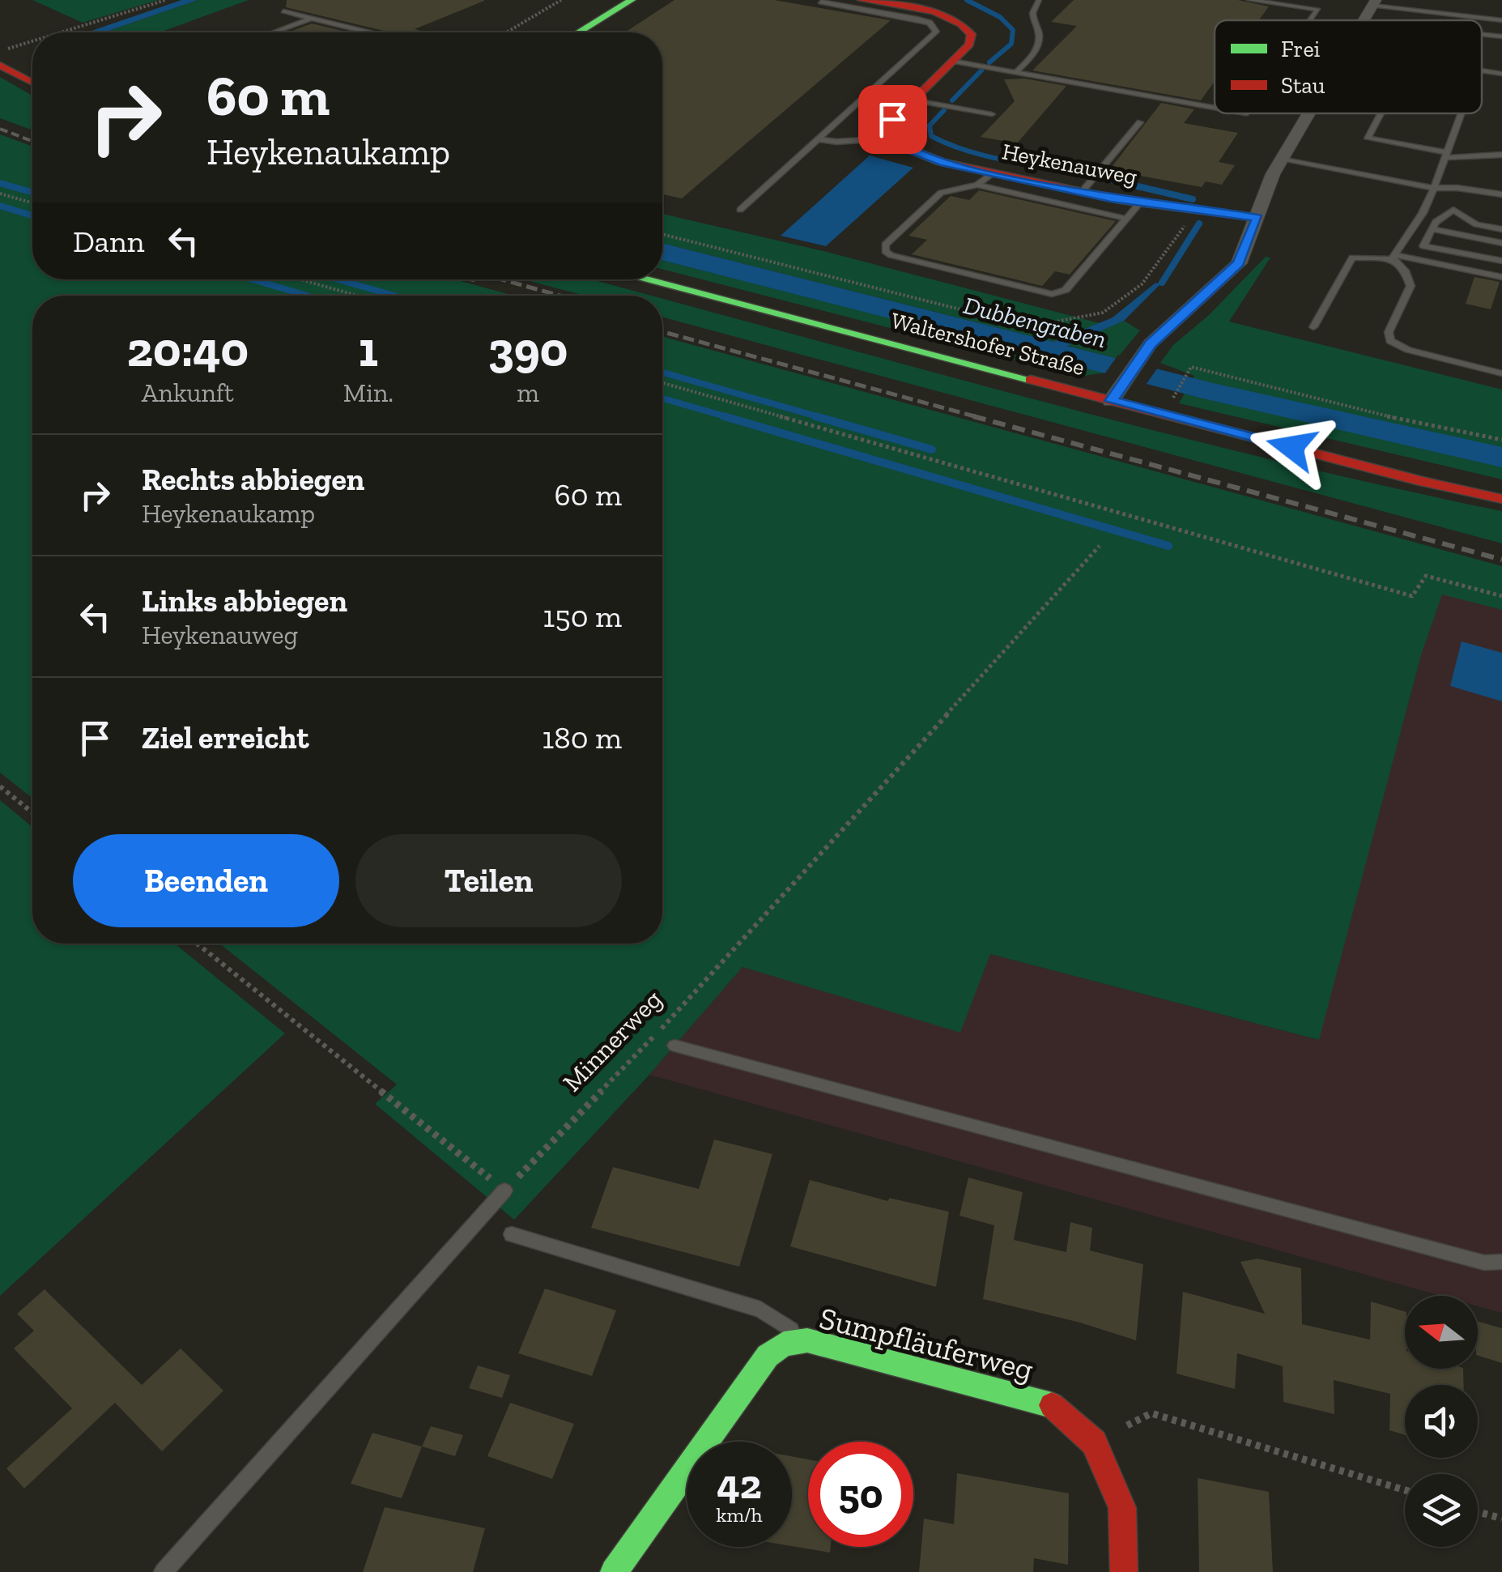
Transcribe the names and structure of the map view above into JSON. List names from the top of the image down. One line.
{"streets":{"street":["Heykenauweg","Waltershofer Straße","Sumpfläuferweg"],"path":["Minnerweg"]},"water":["Dubbengraben"],"legend":["Frei","Stau"],"north":"left","page":{"turn":["60 m","Heykenaukamp"],"then":"Dann","eta":["20:40","Ankunft","1","Min.","390","m"],"list":[{"name":"Rechts abbiegen","note":"Heykenaukamp","value":"60 m"},{"name":"Links abbiegen","note":"Heykenauweg","value":"150 m"},{"name":"Ziel erreicht","value":"180 m"}],"buttons":["Beenden","Teilen"],"speed":"42 km/h","limit":"50"}}
